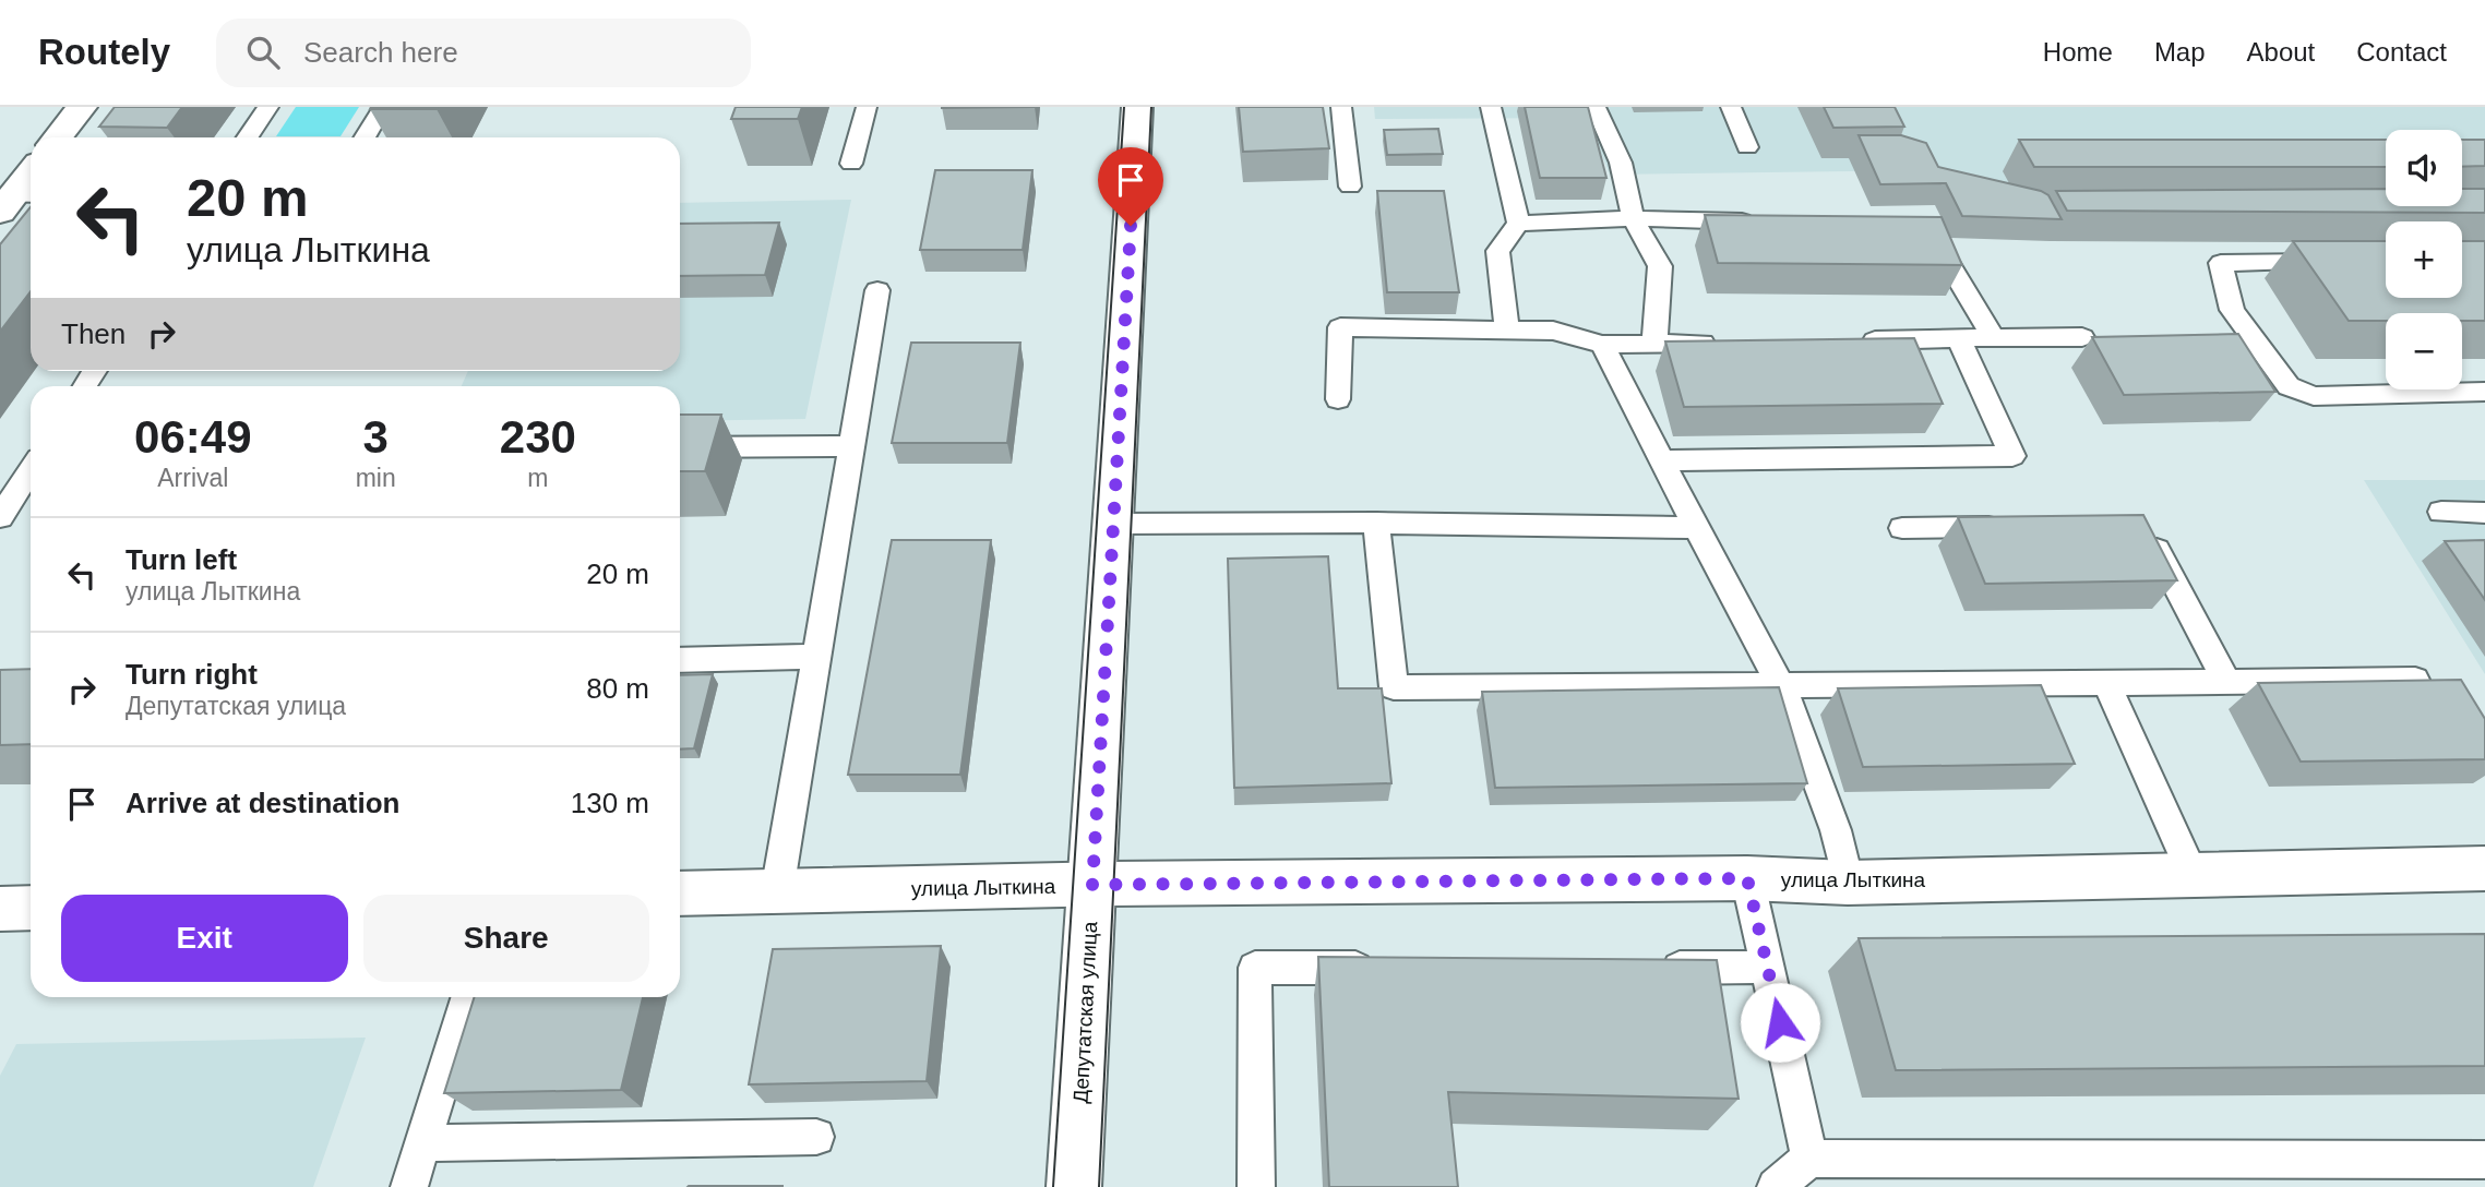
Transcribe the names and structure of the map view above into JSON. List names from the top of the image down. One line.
{"streets":{"street":["улица Лыткина","Депутатская улица"]},"crossings":[["улица Лыткина","Депутатская улица"]],"page":{"header":"Routely","search":"Search here","nav":["Home","Map","About","Contact"],"map_buttons":["+","−"],"turn":["20 m","улица Лыткина"],"then":"Then","eta":["06:49","Arrival","3","min","230","m"],"list":[{"name":"Turn left","note":"улица Лыткина","value":"20 m"},{"name":"Turn right","note":"Депутатская улица","value":"80 m"},{"name":"Arrive at destination","value":"130 m"}],"buttons":["Exit","Share"]}}
